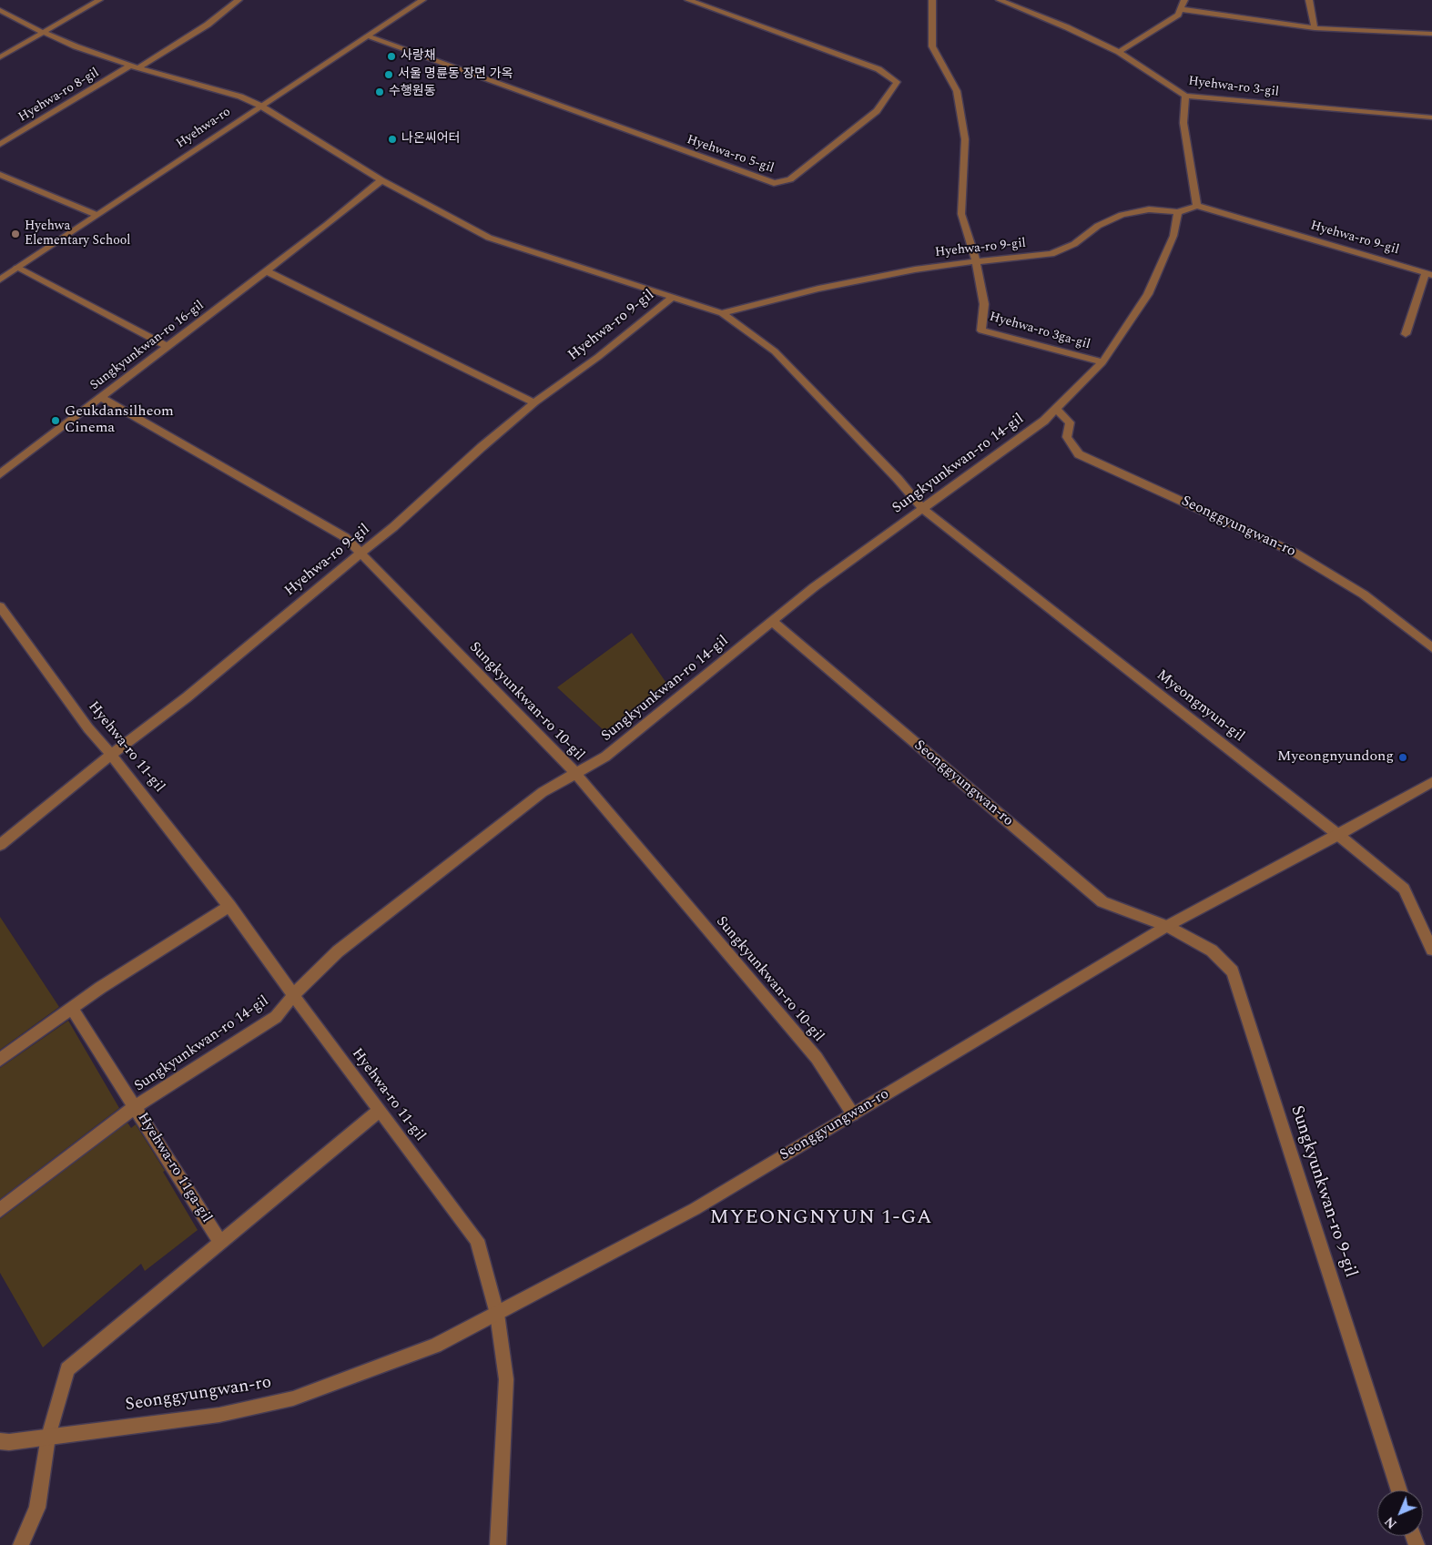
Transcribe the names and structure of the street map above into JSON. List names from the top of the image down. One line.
{"streets":{"street":["Hyehwa-ro 3-gil","Hyehwa-ro 8-gil","Hyehwa-ro","Hyehwa-ro 5-gil","Hyehwa-ro 9-gil","Hyehwa-ro 3ga-gil","Sungkyunkwan-ro 16-gil","Sungkyunkwan-ro 14-gil","Seonggyungwan-ro","Sungkyunkwan-ro 10-gil","Myeongnyun-gil","Hyehwa-ro 11-gil","Hyehwa-ro 11ga-gil","Sungkyunkwan-ro 9-gil"]},"crossings":[["Hyehwa-ro 8-gil","Hyehwa-ro"],["Hyehwa-ro","Hyehwa-ro 5-gil"],["Hyehwa-ro 9-gil","Hyehwa-ro 3ga-gil"],["Hyehwa-ro 9-gil","Sungkyunkwan-ro 16-gil"],["Hyehwa-ro 9-gil","Sungkyunkwan-ro 14-gil"],["Hyehwa-ro 9-gil","Sungkyunkwan-ro 10-gil"],["Hyehwa-ro 9-gil","Myeongnyun-gil"],["Hyehwa-ro 9-gil","Hyehwa-ro 11-gil"],["Hyehwa-ro 3ga-gil","Sungkyunkwan-ro 14-gil"],["Sungkyunkwan-ro 16-gil","Sungkyunkwan-ro 10-gil"],["Sungkyunkwan-ro 14-gil","Seonggyungwan-ro"],["Sungkyunkwan-ro 14-gil","Sungkyunkwan-ro 10-gil"],["Sungkyunkwan-ro 14-gil","Myeongnyun-gil"],["Sungkyunkwan-ro 14-gil","Hyehwa-ro 11-gil"],["Sungkyunkwan-ro 14-gil","Hyehwa-ro 11ga-gil"],["Seonggyungwan-ro","Sungkyunkwan-ro 10-gil"],["Seonggyungwan-ro","Myeongnyun-gil"],["Seonggyungwan-ro","Hyehwa-ro 11-gil"],["Seonggyungwan-ro","Sungkyunkwan-ro 9-gil"]],"districts":["MYEONGNYUN 1-GA"],"places":["사랑채","서울 명륜동 장면 가옥","수행원동","나온씨어터","Hyehwa Elementary School","Geukdansilheom Cinema","Myeongnyundong"],"north":"bottom left"}
